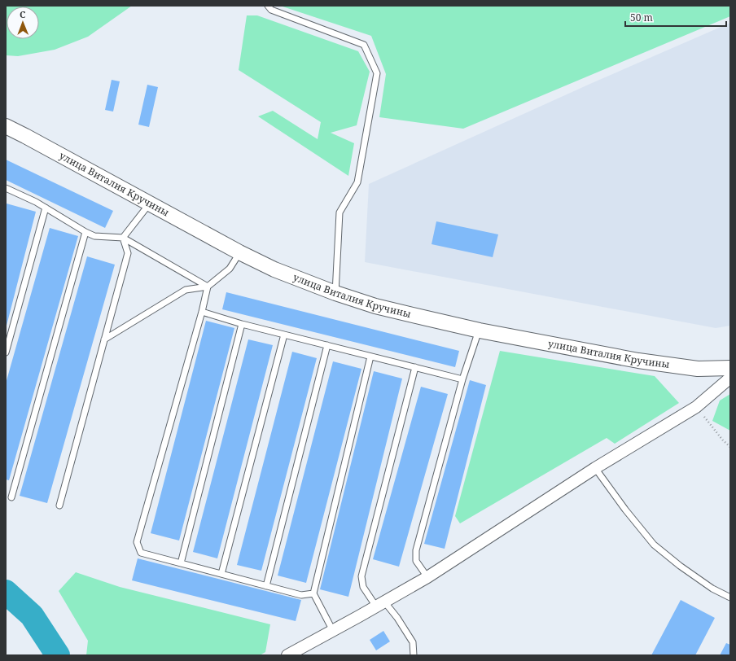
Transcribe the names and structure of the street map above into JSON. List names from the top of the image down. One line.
{"streets":{"street":["улица Виталия Кручины"]},"scale_bar":"50 m","north":"top"}
